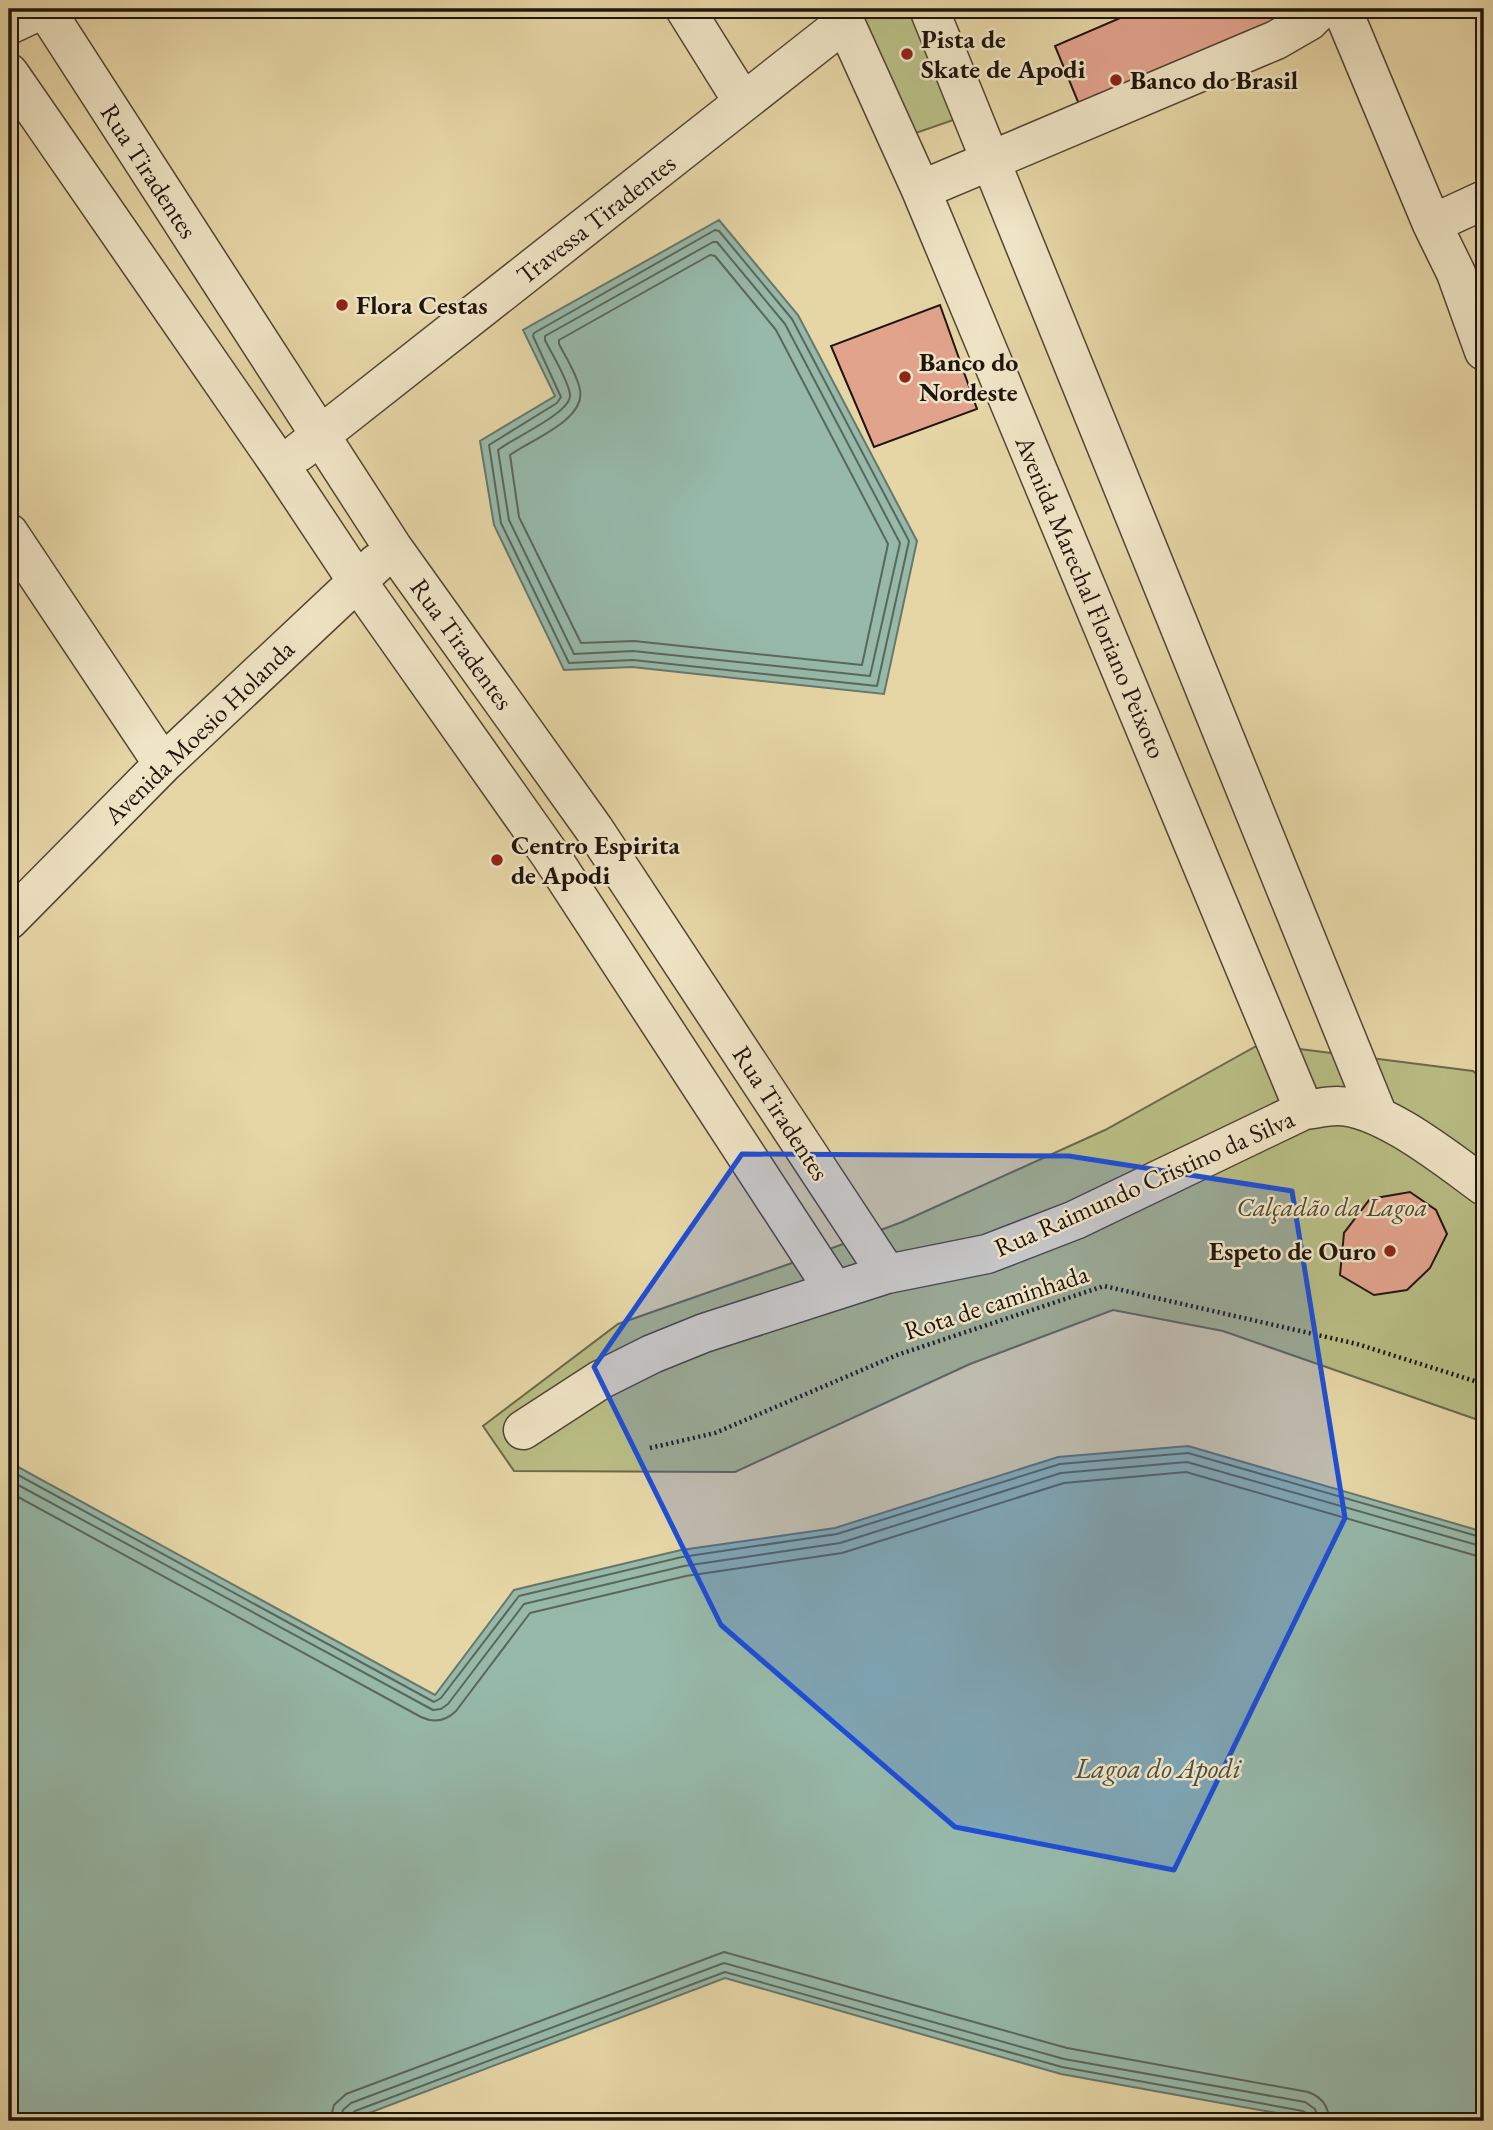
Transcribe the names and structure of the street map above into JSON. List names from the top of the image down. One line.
{"streets":{"street":["Rua Tiradentes","Travessa Tiradentes","Avenida Marechal Floriano Peixoto","Avenida Moesio Holanda","Rua Raimundo Cristino da Silva"],"path":["Rota de caminhada"]},"crossings":[["Rua Tiradentes","Travessa Tiradentes"],["Rua Tiradentes","Avenida Moesio Holanda"],["Rua Tiradentes","Rua Raimundo Cristino da Silva"],["Travessa Tiradentes","Avenida Marechal Floriano Peixoto"],["Avenida Marechal Floriano Peixoto","Rua Raimundo Cristino da Silva"]],"water":["Lagoa do Apodi"],"parks":["Calçadão da Lagoa"],"places":["Pista de Skate de Apodi","Banco do Brasil","Flora Cestas","Banco do Nordeste","Centro Espirita de Apodi","Espeto de Ouro"]}
